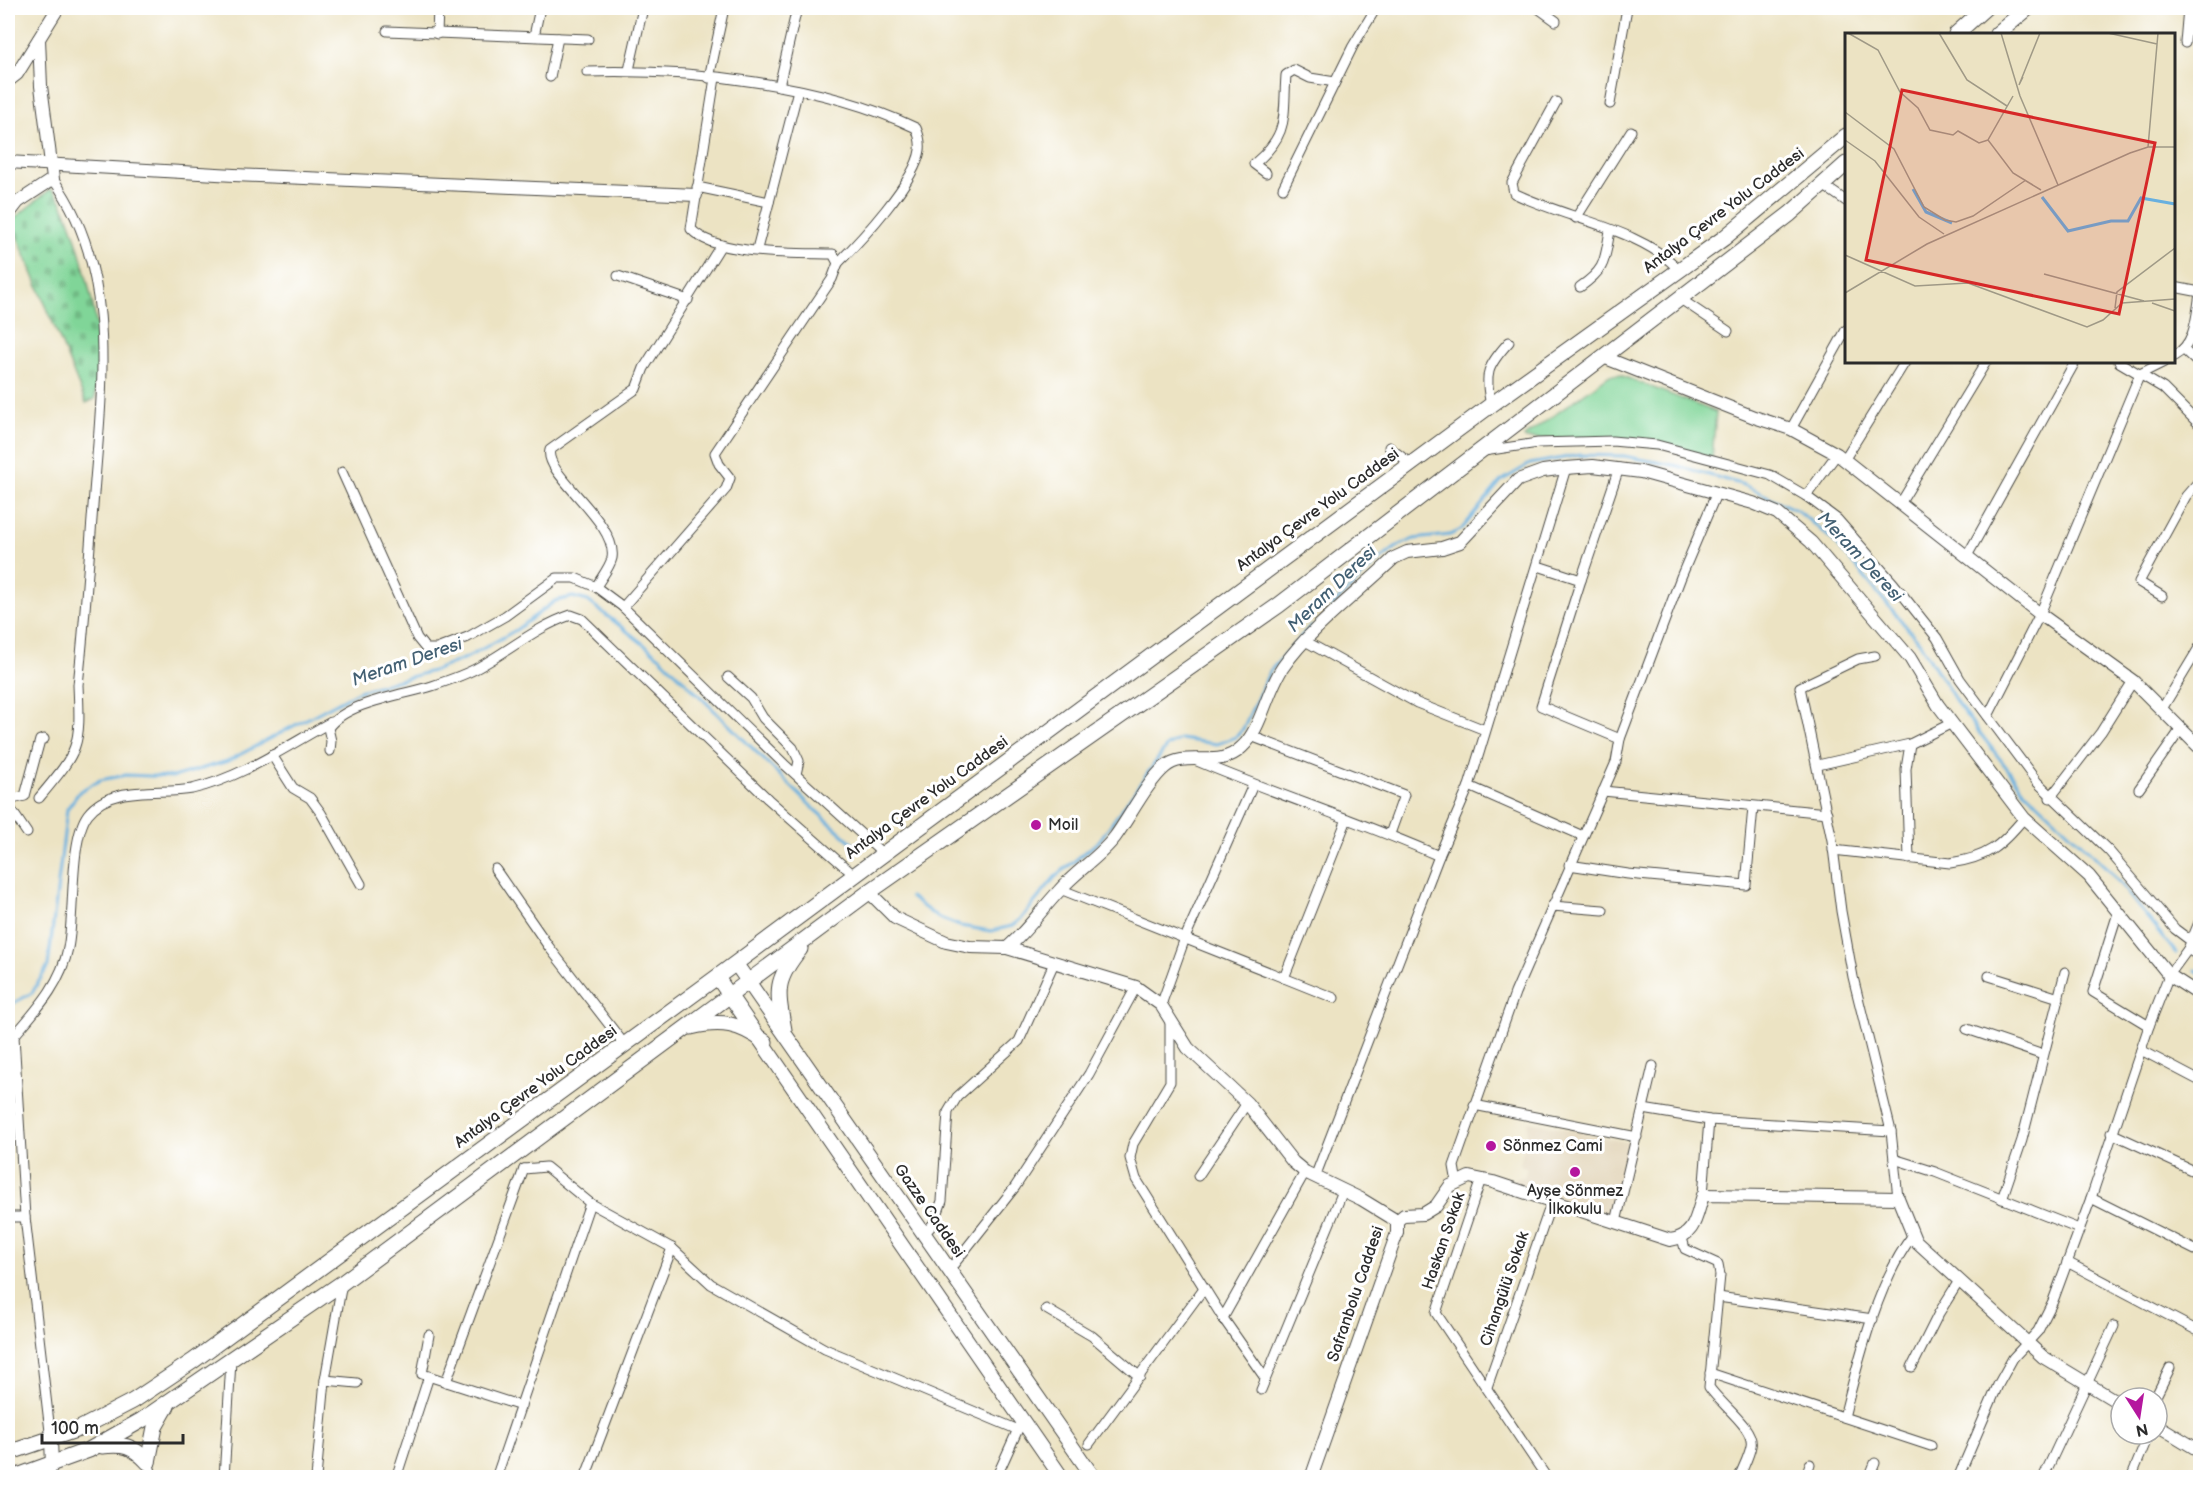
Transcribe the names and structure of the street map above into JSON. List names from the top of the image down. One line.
{"streets":{"highway":["Antalya Çevre Yolu Caddesi"],"main road":["Gazze Caddesi"],"street":["Haskan Sokak","Cihangülü Sokak","Safranbolu Caddesi"]},"crossings":[["Antalya Çevre Yolu Caddesi","Gazze Caddesi"],["Haskan Sokak","Cihangülü Sokak"]],"water":["Meram Deresi"],"places":["Moil","Sönmez Cami","Ayşe Sönmez İlkokulu"],"scale_bar":"100 m","north":"bottom"}
